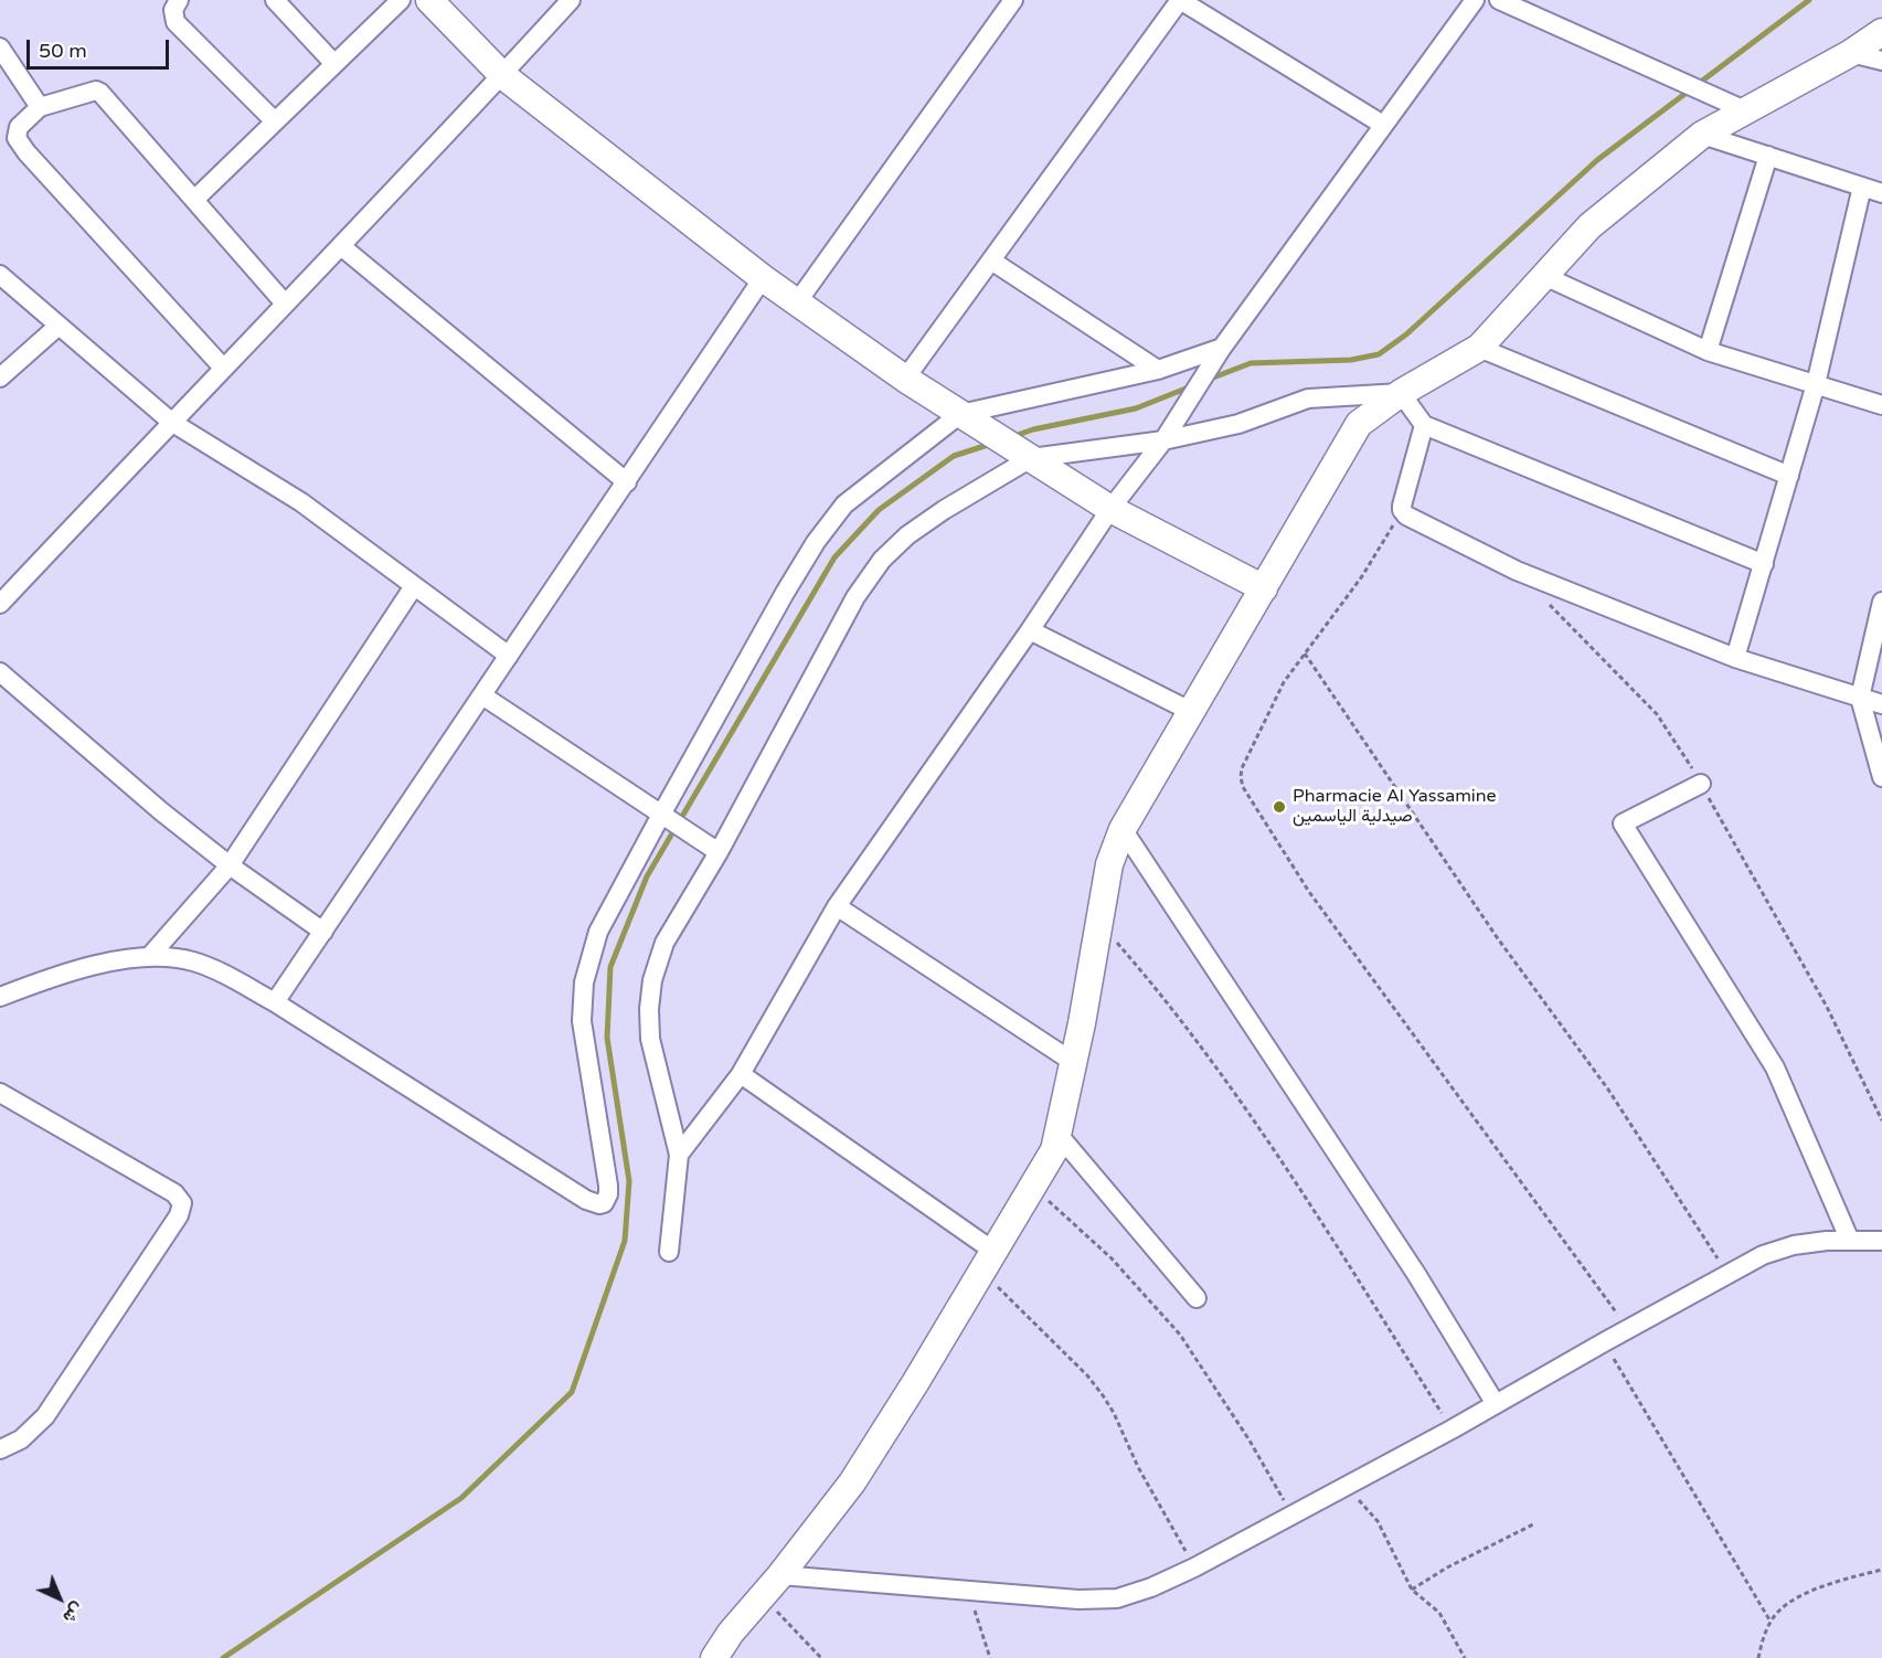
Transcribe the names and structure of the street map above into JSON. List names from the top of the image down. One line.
{"places":["Pharmacie Al Yassamine صيدلية الياسمين"],"scale_bar":"50 m","north":"bottom right"}
